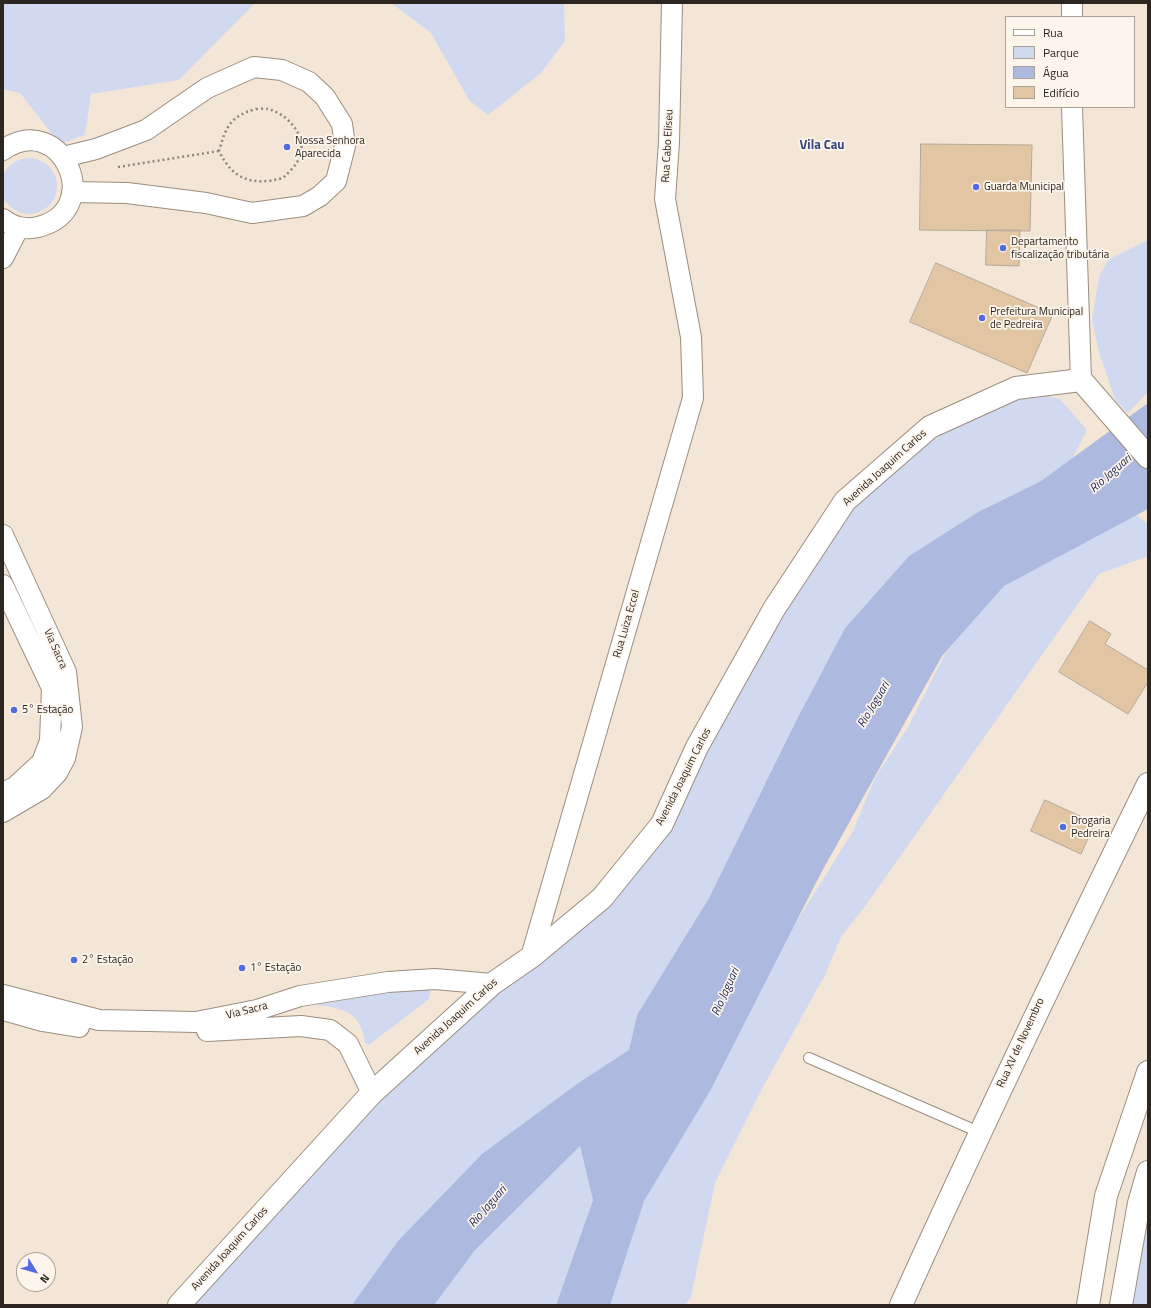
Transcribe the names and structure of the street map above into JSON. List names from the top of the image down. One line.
{"streets":{"street":["Rua Cabo Eliseu","Avenida Joaquim Carlos","Rua Luiza Eccel","Via Sacra","Rua XV de Novembro"]},"crossings":[["Rua Cabo Eliseu","Rua Luiza Eccel"],["Avenida Joaquim Carlos","Rua Luiza Eccel"],["Avenida Joaquim Carlos","Via Sacra"]],"districts":["Vila Cau"],"water":["Rio Jaguari"],"places":["Nossa Senhora Aparecida","Guarda Municipal","Departamento fiscalização tributária","Prefeitura Municipal de Pedreira","5° Estação","Drogaria Pedreira","2° Estação","1° Estação"],"legend":["Rua","Parque","Água","Edifício"],"north":"bottom right"}
